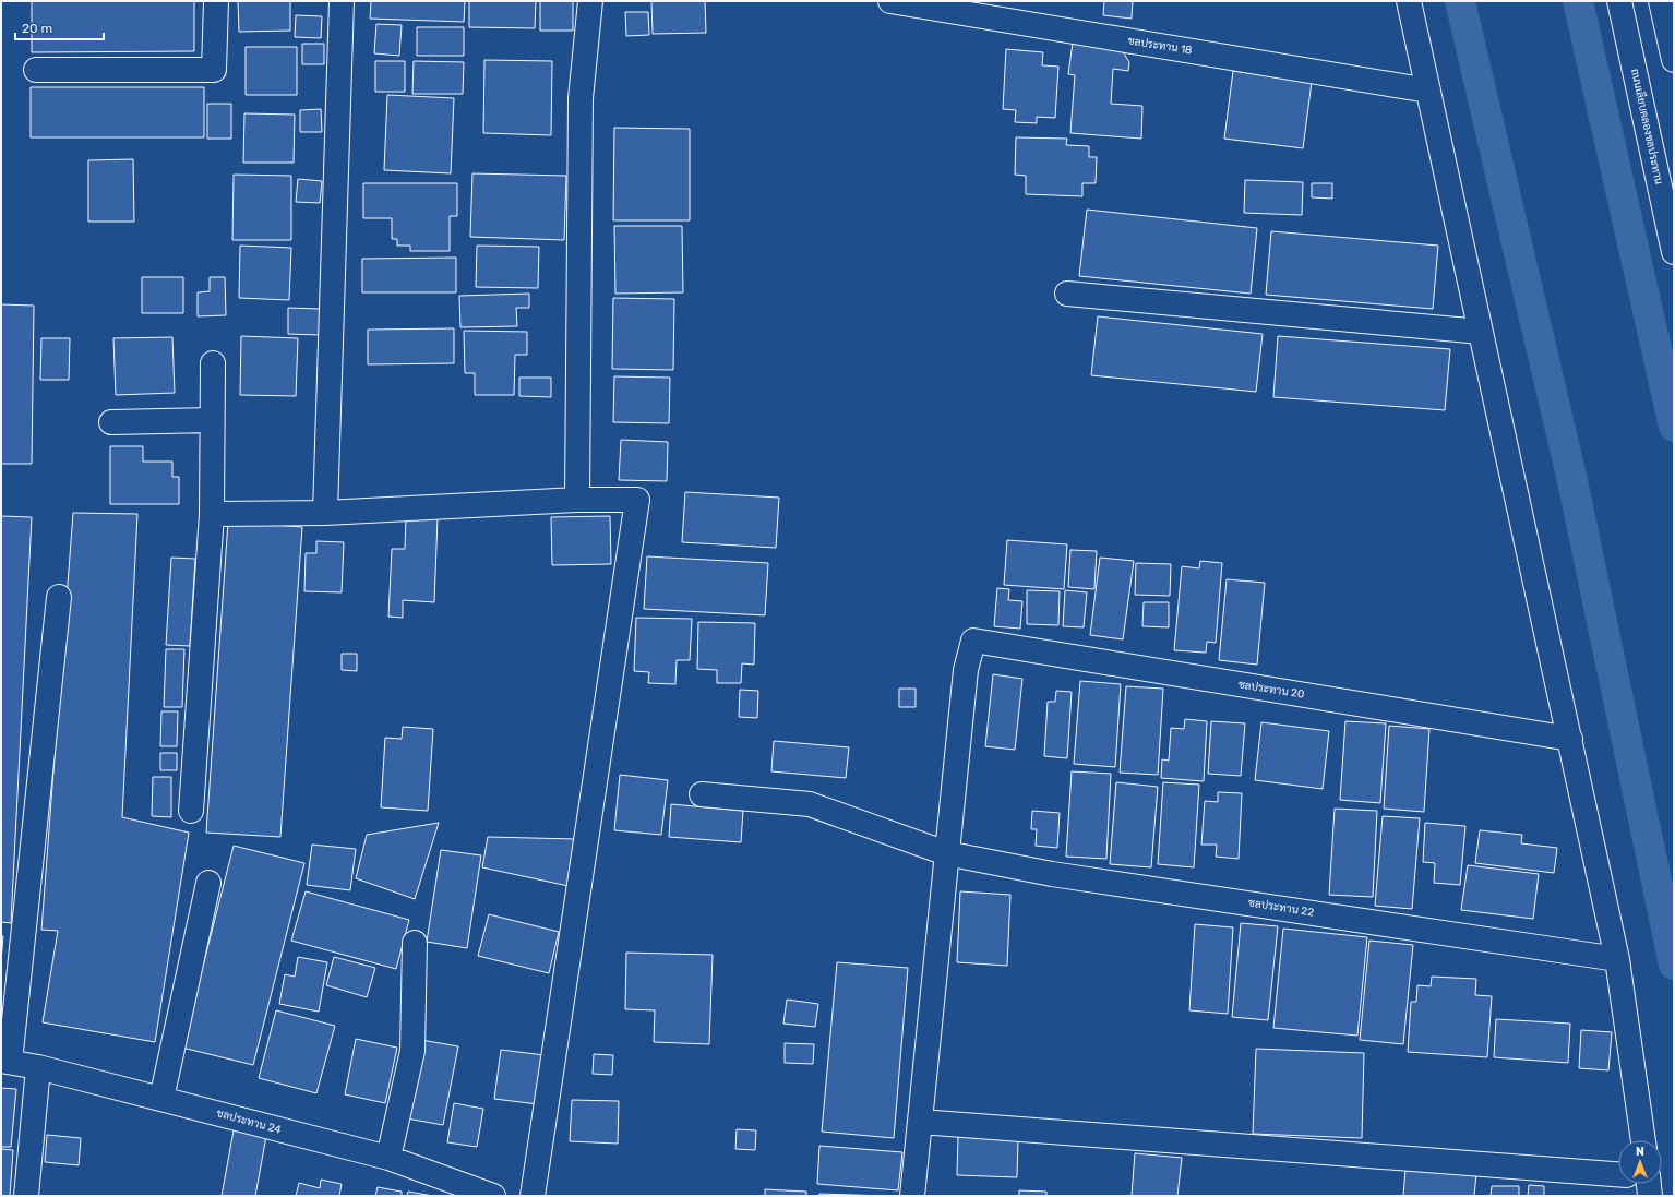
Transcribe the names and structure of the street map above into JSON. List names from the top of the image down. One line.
{"streets":{"street":["ชลประทาน 18","ถนนเลียบคลองชลประทาน","ชลประทาน 20","ชลประทาน 22","ชลประทาน 24"]},"crossings":[["ชลประทาน 20","ชลประทาน 22"]],"scale_bar":"20 m","north":"top"}
